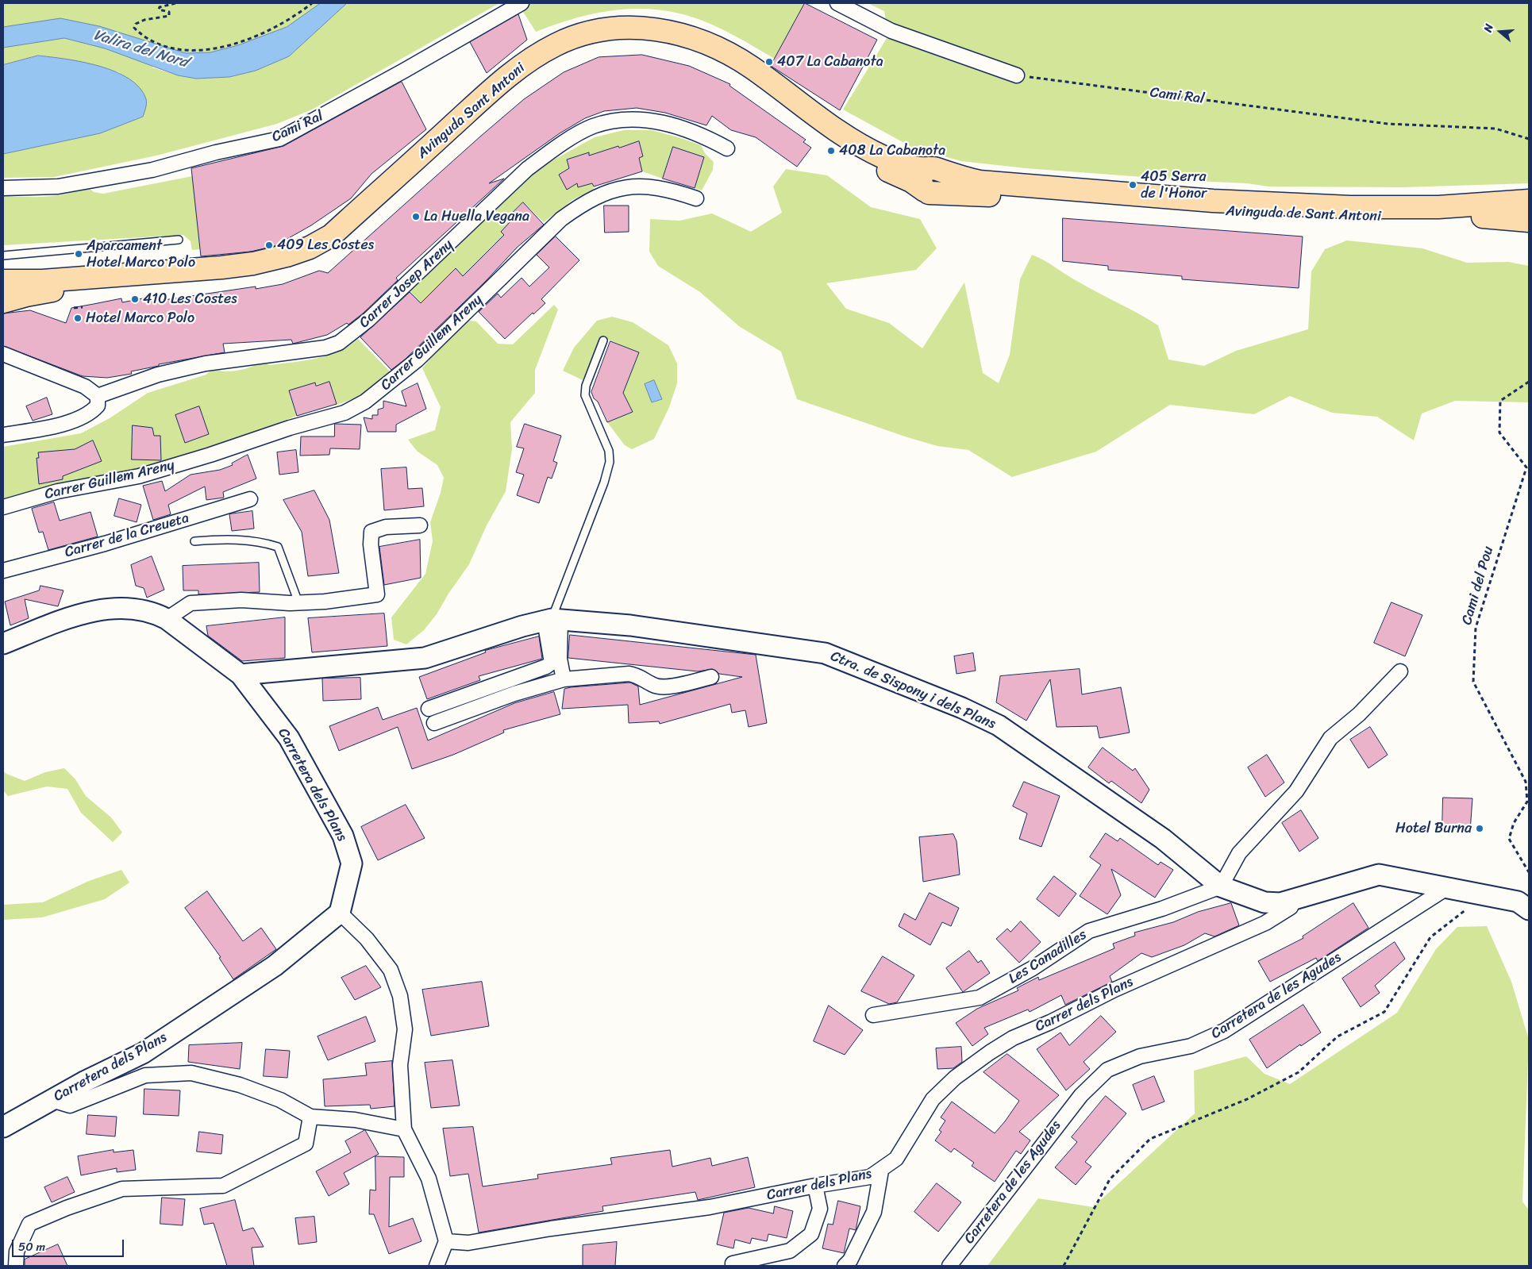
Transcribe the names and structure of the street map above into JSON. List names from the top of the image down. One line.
{"streets":{"main road":["Avinguda Sant Antoni","Avinguda de Sant Antoni","Ctra. de Sispony i dels Plans","Carretera dels Plans"],"street":["Cami Ral","Carrer Josep Areny","Carrer Guillem Areny","Carrer de la Creueta","Les Canadilles","Carretera de les Agudes","Carrer dels Plans"],"path":["Cami del Pou"]},"crossings":[["Avinguda Sant Antoni","Avinguda de Sant Antoni"],["Ctra. de Sispony i dels Plans","Carretera dels Plans"],["Ctra. de Sispony i dels Plans","Les Canadilles"],["Ctra. de Sispony i dels Plans","Carretera de les Agudes"],["Ctra. de Sispony i dels Plans","Carrer dels Plans"]],"water":["Valira del Nord"],"places":["407 La Cabanota","408 La Cabanota","405 Serra de l'Honor","La Huella Vegana","409 Les Costes","Aparcament Hotel Marco Polo","410 Les Costes","Hotel Marco Polo","Hotel Burna"],"scale_bar":"50 m","north":"left"}
